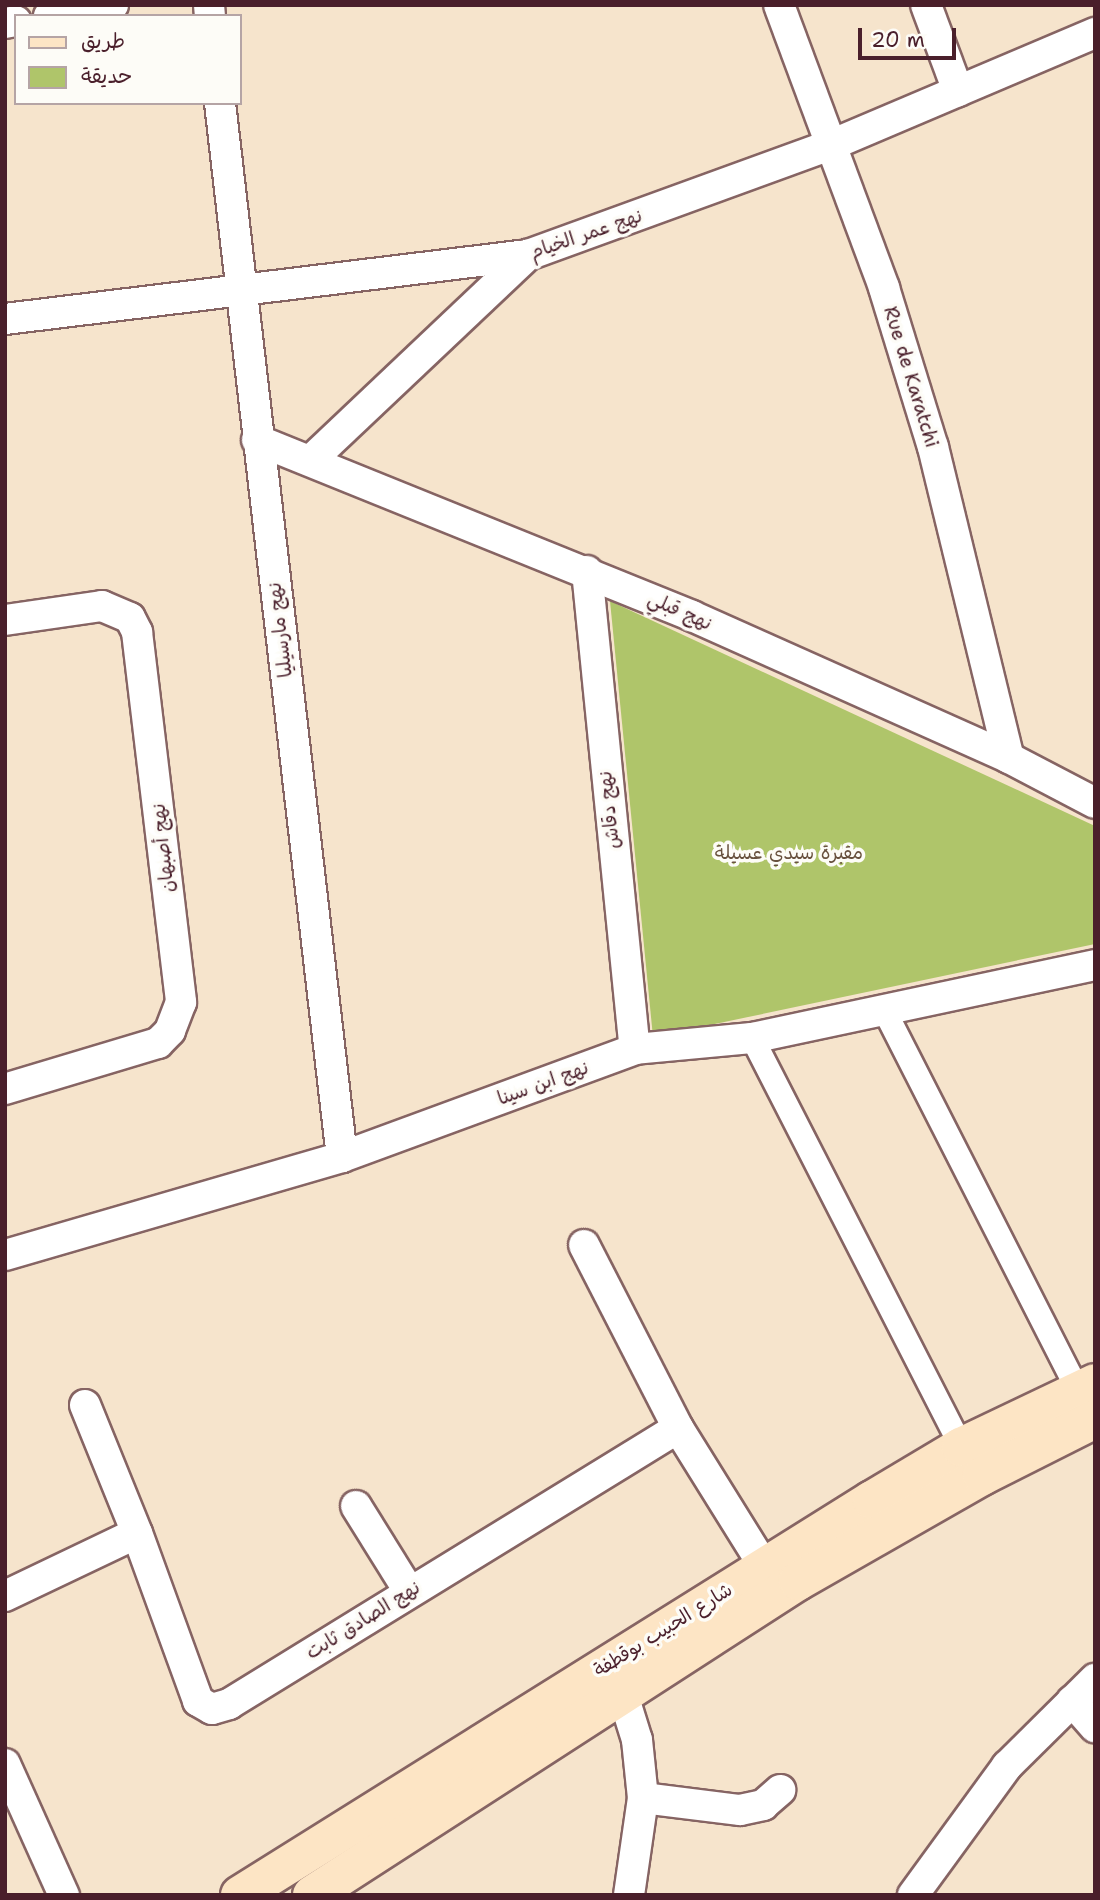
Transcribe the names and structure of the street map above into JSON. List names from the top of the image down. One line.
{"streets":{"main road":["شارع الحبيب بوقطفة"],"street":["نهج عمر الخيام","Rue de Karatchi","نهج قبلي","نهج مارسيليا","نهج دقاش","نهج أصبهان","نهج ابن سينا","نهج الصادق ثابت"]},"crossings":[["نهج عمر الخيام","Rue de Karatchi"],["نهج عمر الخيام","نهج مارسيليا"],["Rue de Karatchi","نهج قبلي"],["نهج قبلي","نهج مارسيليا"],["نهج قبلي","نهج دقاش"],["نهج مارسيليا","نهج ابن سينا"],["نهج دقاش","نهج ابن سينا"]],"parks":["مقبرة سيدي عسيلة"],"legend":["طريق","حديقة"],"scale_bar":"20 m"}
